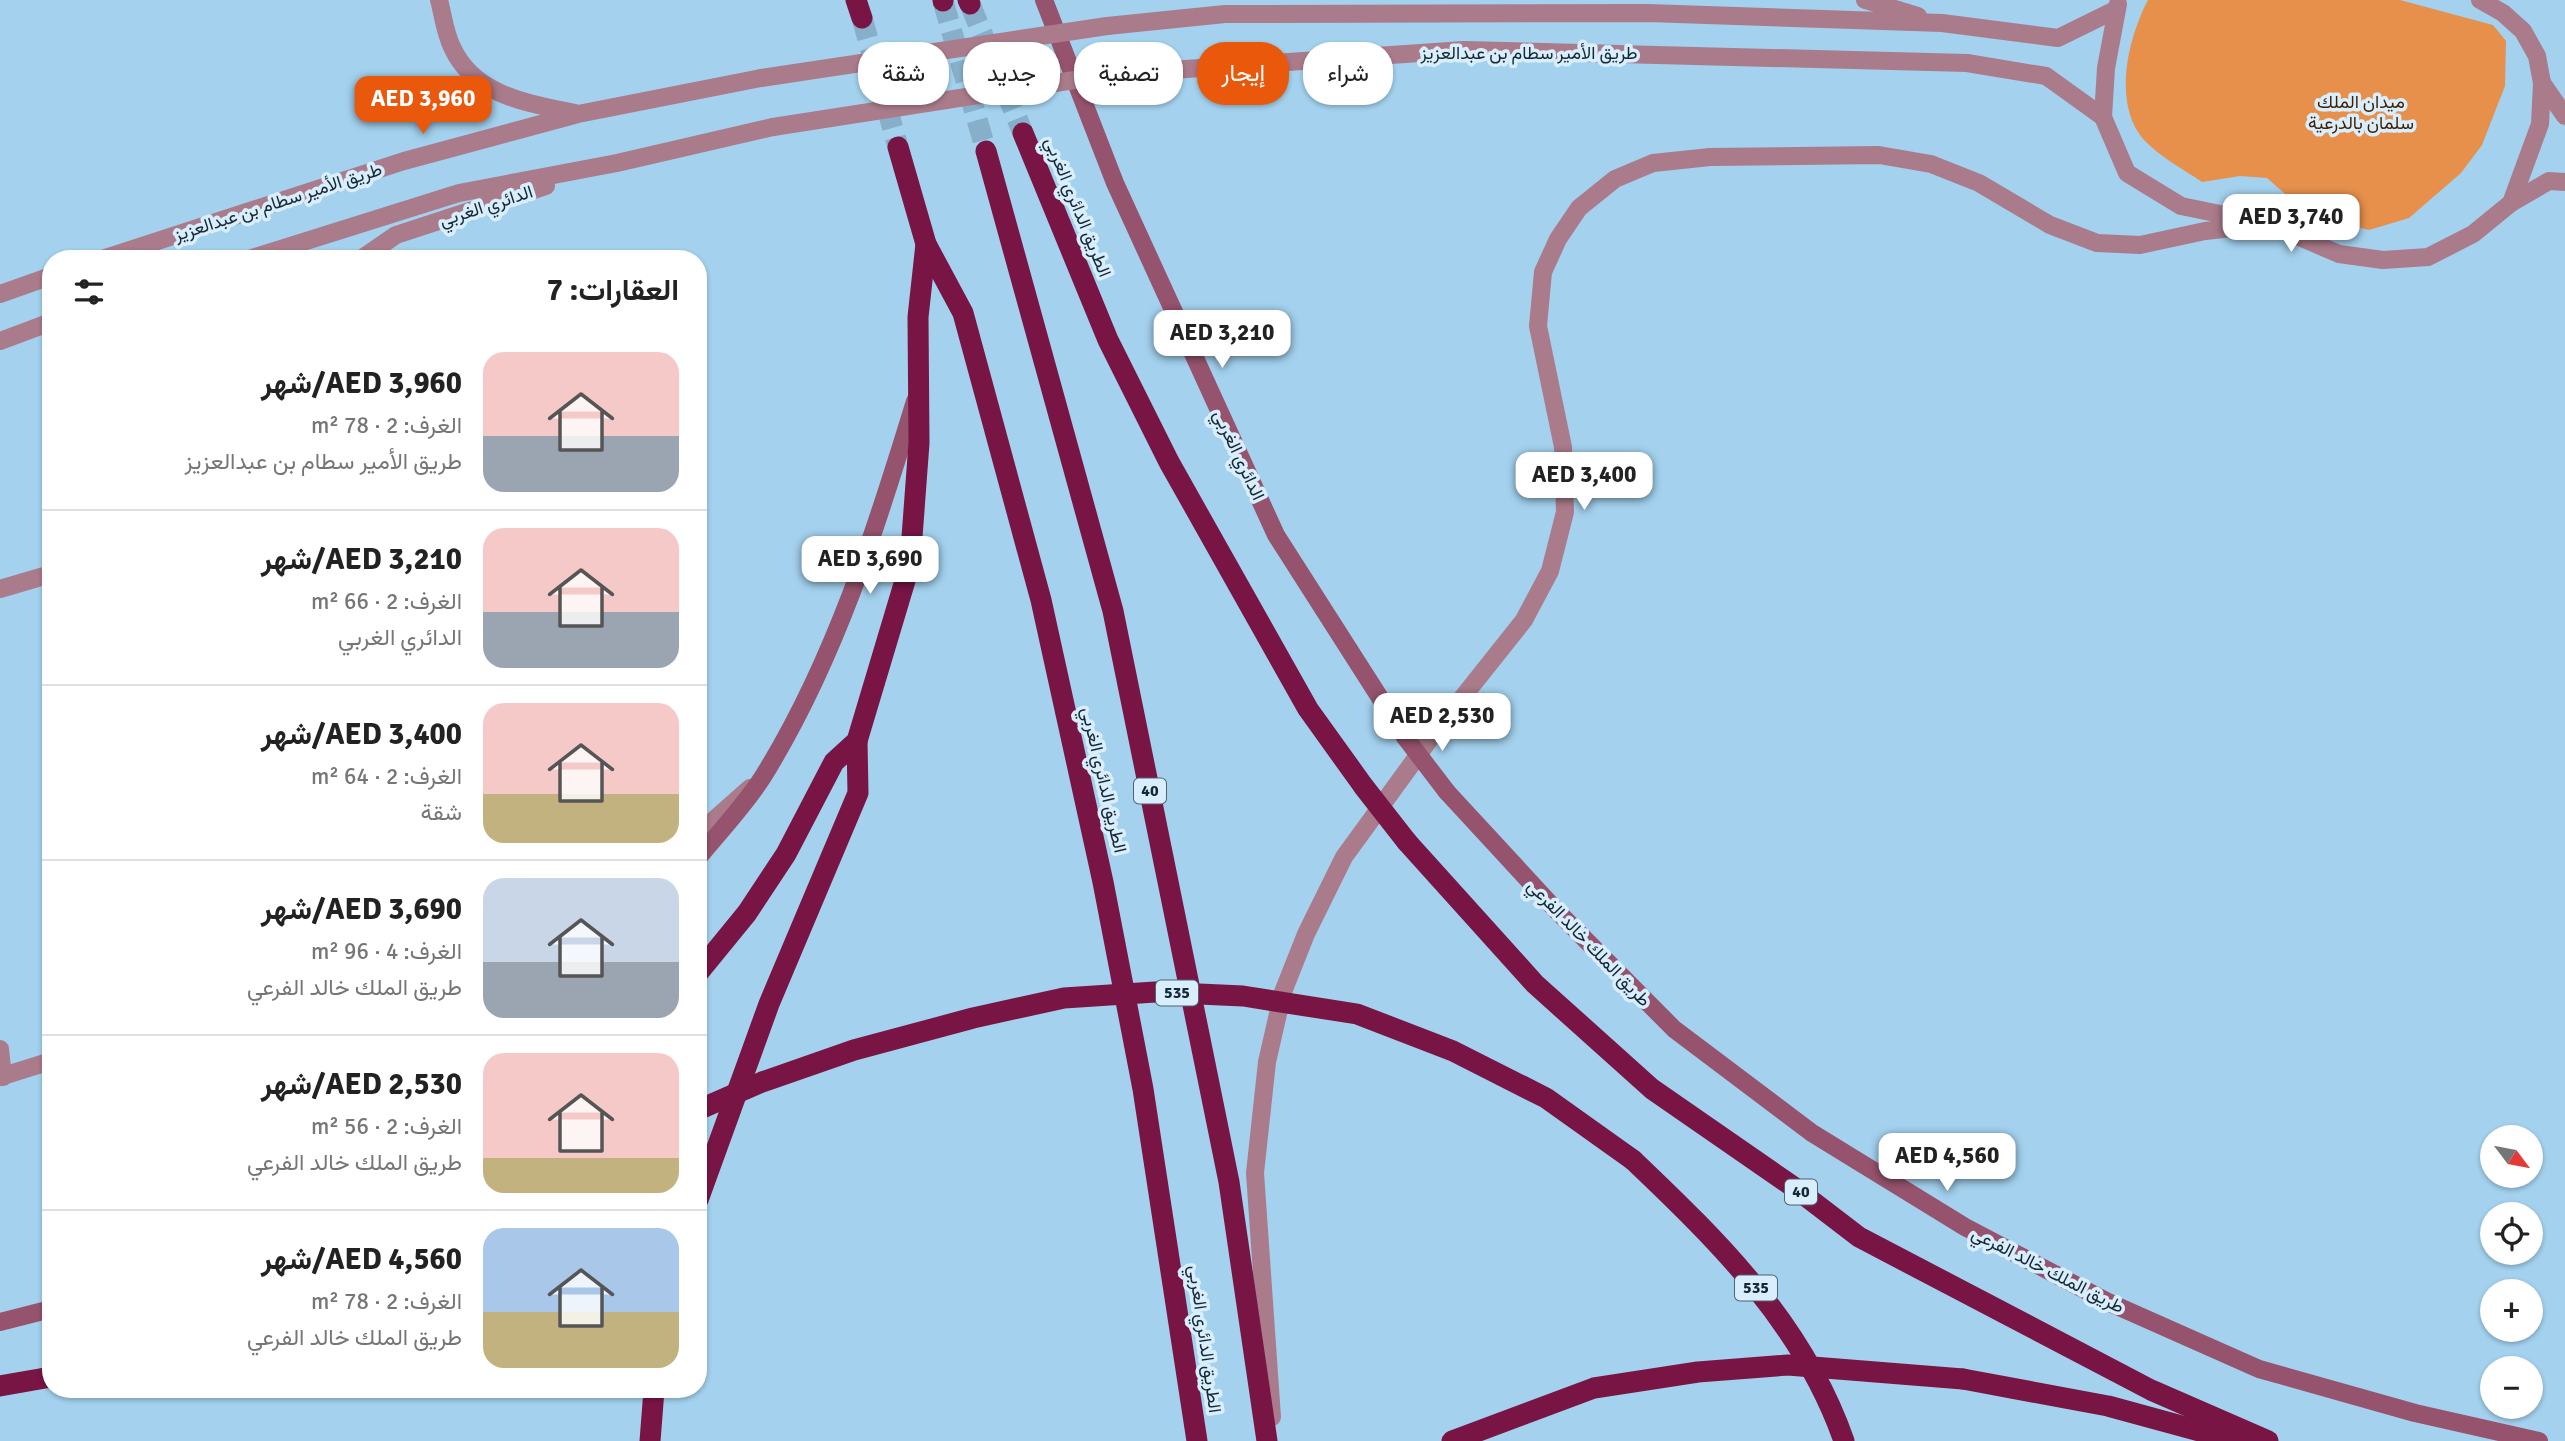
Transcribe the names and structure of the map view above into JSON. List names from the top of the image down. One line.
{"streets":{"highway":["الطريق الدائري الغربي","40","535"],"main road":["الدائري الغربي","طريق الملك خالد الفرعي"],"street":["طريق الأمير سطام بن عبدالعزيز"]},"crossings":[["طريق الأمير سطام بن عبدالعزيز","الدائري الغربي"],["الدائري الغربي","طريق الملك خالد الفرعي"]],"parks":["ميدان الملك سلمان بالدرعية"],"north":"bottom right","page":{"chip":["شراء","إيجار","تصفية","جديد","شقة"],"price":["AED 3,960","AED 3,740","AED 3,210","AED 3,400","AED 3,690","AED 2,530","AED 4,560"],"heading":"العقارات: 7","list":[{"name":"AED 3,960/شهر","note":"الغرف: 2 · 78 m² · طريق الأمير سطام بن عبدالعزيز"},{"name":"AED 3,210/شهر","note":"الغرف: 2 · 66 m² · الدائري الغربي"},{"name":"AED 3,400/شهر","note":"الغرف: 2 · 64 m² · شقة"},{"name":"AED 3,690/شهر","note":"الغرف: 4 · 96 m² · طريق الملك خالد الفرعي"},{"name":"AED 2,530/شهر","note":"الغرف: 2 · 56 m² · طريق الملك خالد الفرعي"},{"name":"AED 4,560/شهر","note":"الغرف: 2 · 78 m² · طريق الملك خالد الفرعي"}],"map_buttons":["+","−"]}}
